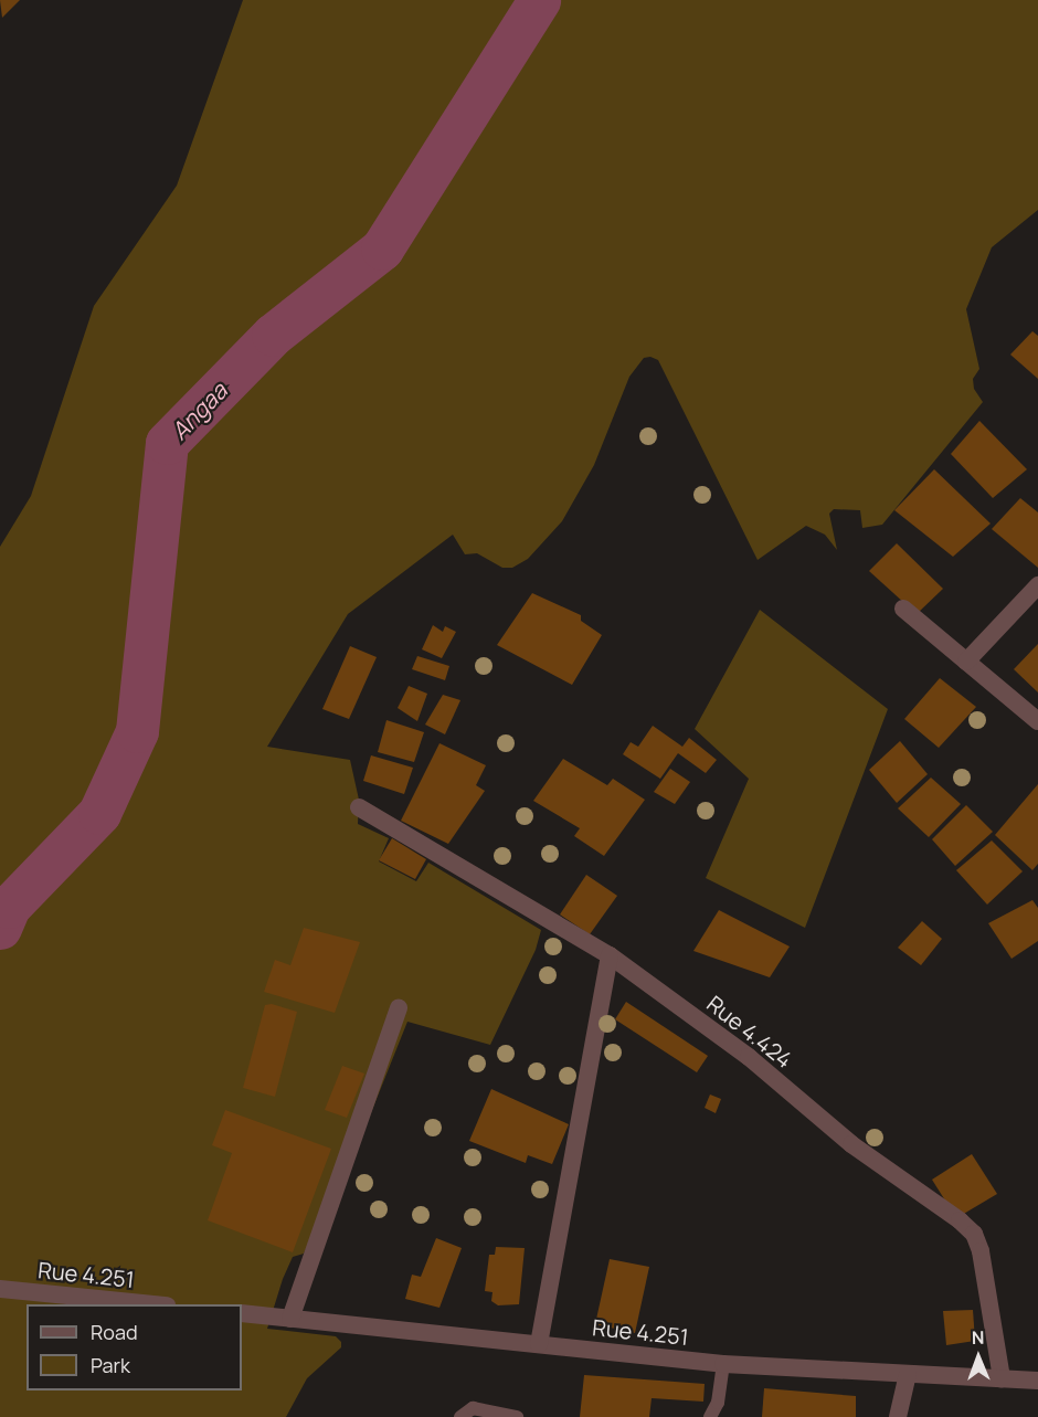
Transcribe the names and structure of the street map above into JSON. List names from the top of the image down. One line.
{"streets":{"street":["Rue 4.424","Rue 4.251"]},"crossings":[["Rue 4.424","Rue 4.251"]],"water":["Angaa"],"legend":["Road","Park"],"north":"top"}
